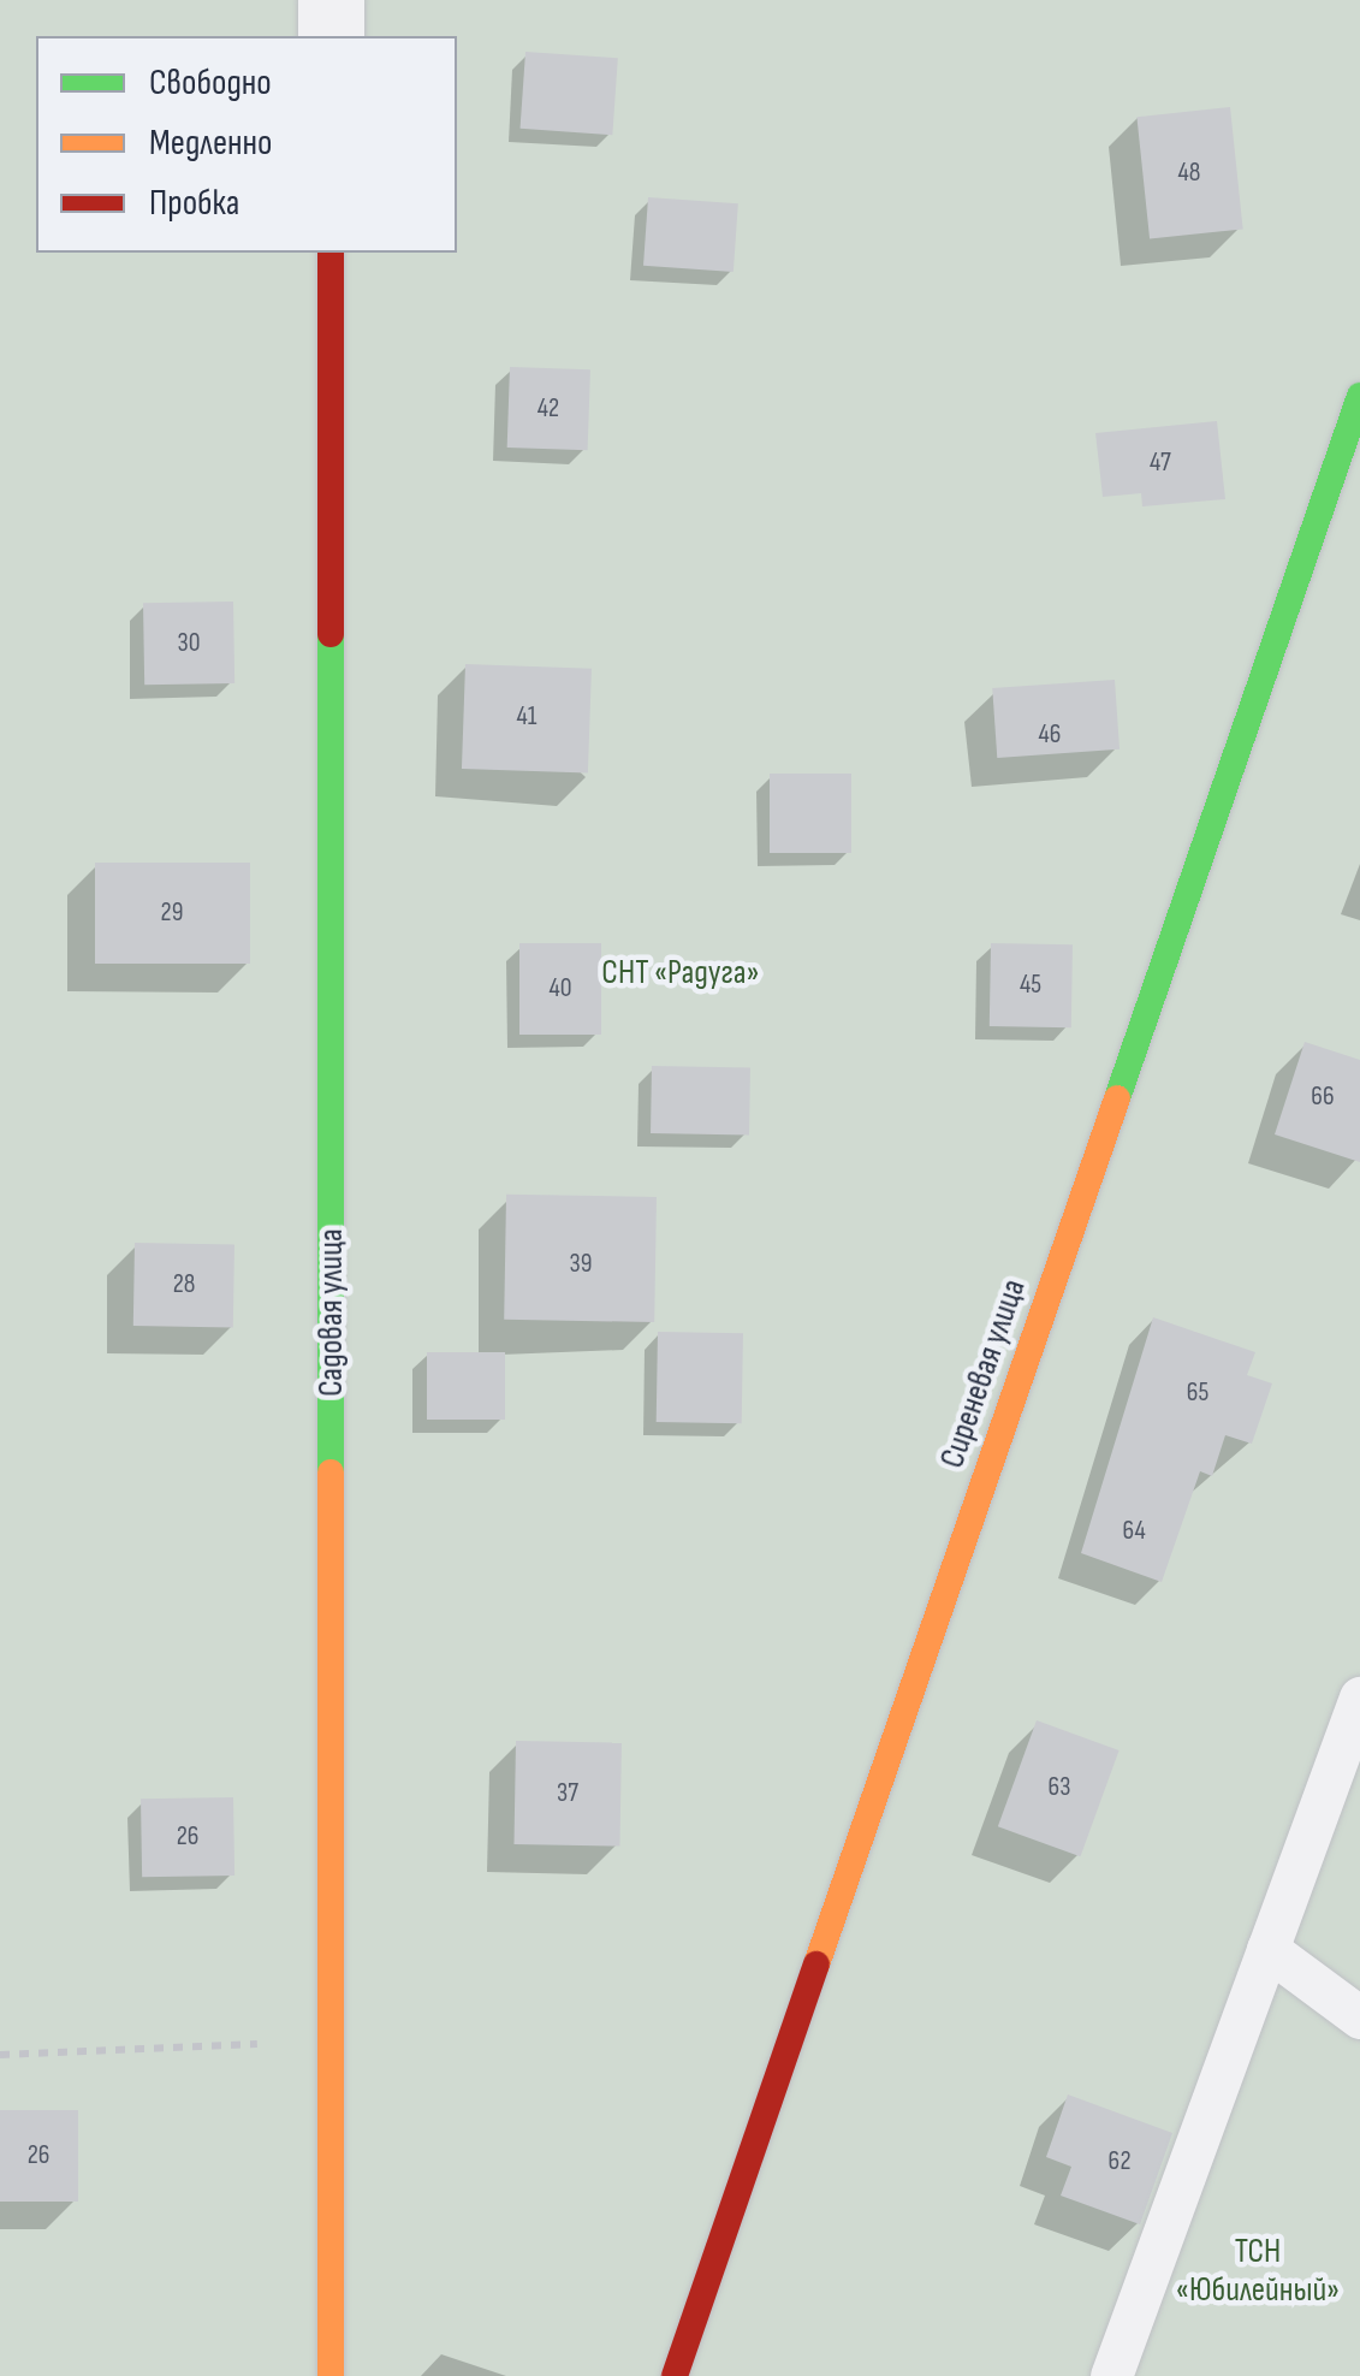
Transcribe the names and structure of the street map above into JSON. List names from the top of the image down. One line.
{"streets":{"street":["Садовая улица","Сиреневая улица"]},"parks":["СНТ «Радуга»","ТСН «Юбилейный»"],"house_numbers":["48","42","47","30","41","46","29","45","40","66","39","28","65","64","63","37","26","26","62"],"legend":["Свободно","Медленно","Пробка"]}
